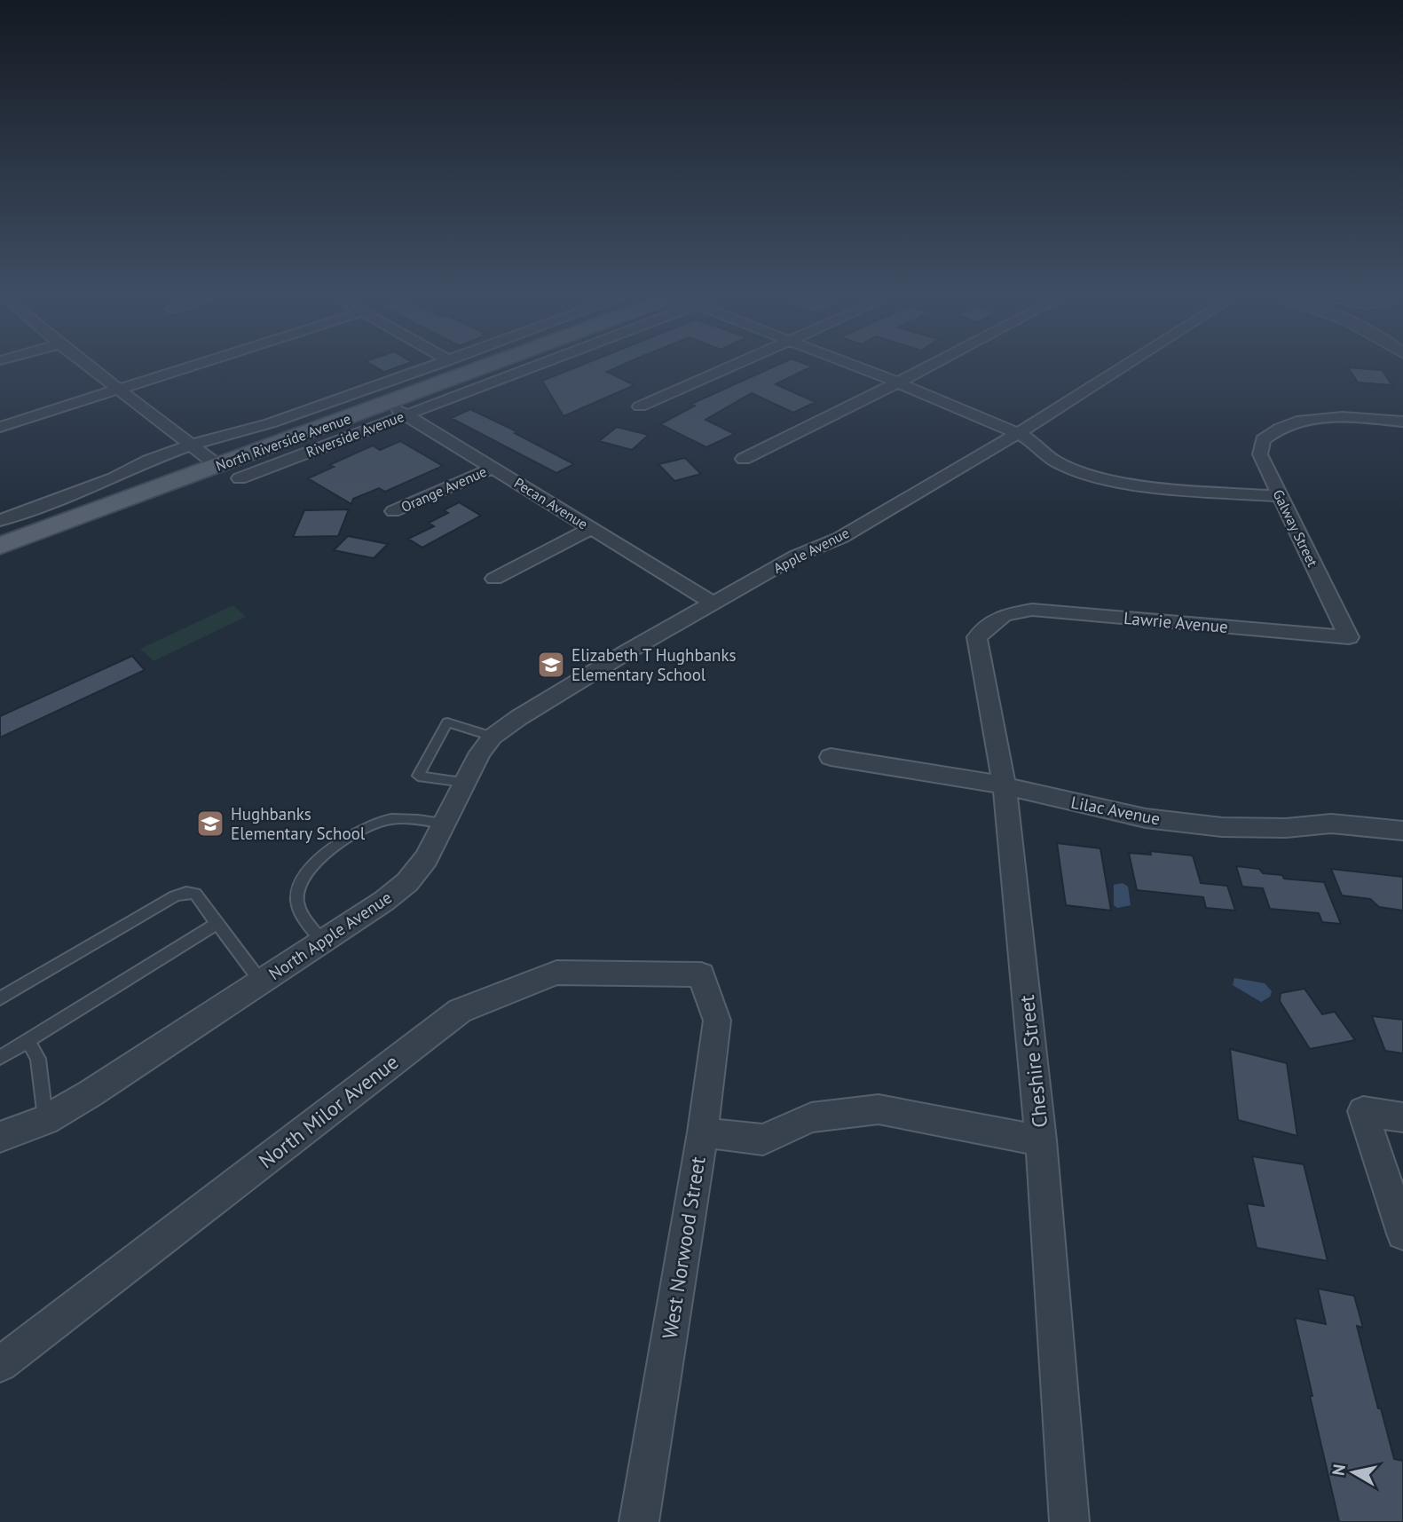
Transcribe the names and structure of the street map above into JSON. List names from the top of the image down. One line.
{"streets":{"main road":["North Riverside Avenue"],"street":["Riverside Avenue","Orange Avenue","Pecan Avenue","Galway Street","Apple Avenue","Lawrie Avenue","Lilac Avenue","North Apple Avenue","Cheshire Street","North Milor Avenue","West Norwood Street"]},"crossings":[["Riverside Avenue","North Riverside Avenue"],["Riverside Avenue","Pecan Avenue"],["North Riverside Avenue","Pecan Avenue"],["Orange Avenue","Pecan Avenue"],["Pecan Avenue","Apple Avenue"],["Galway Street","Lawrie Avenue"],["Apple Avenue","North Apple Avenue"],["Lawrie Avenue","Cheshire Street"],["Lilac Avenue","Cheshire Street"],["North Milor Avenue","West Norwood Street"]],"places":{"school or university":["Elizabeth T Hughbanks Elementary School","Hughbanks Elementary School"]},"north":"left"}
